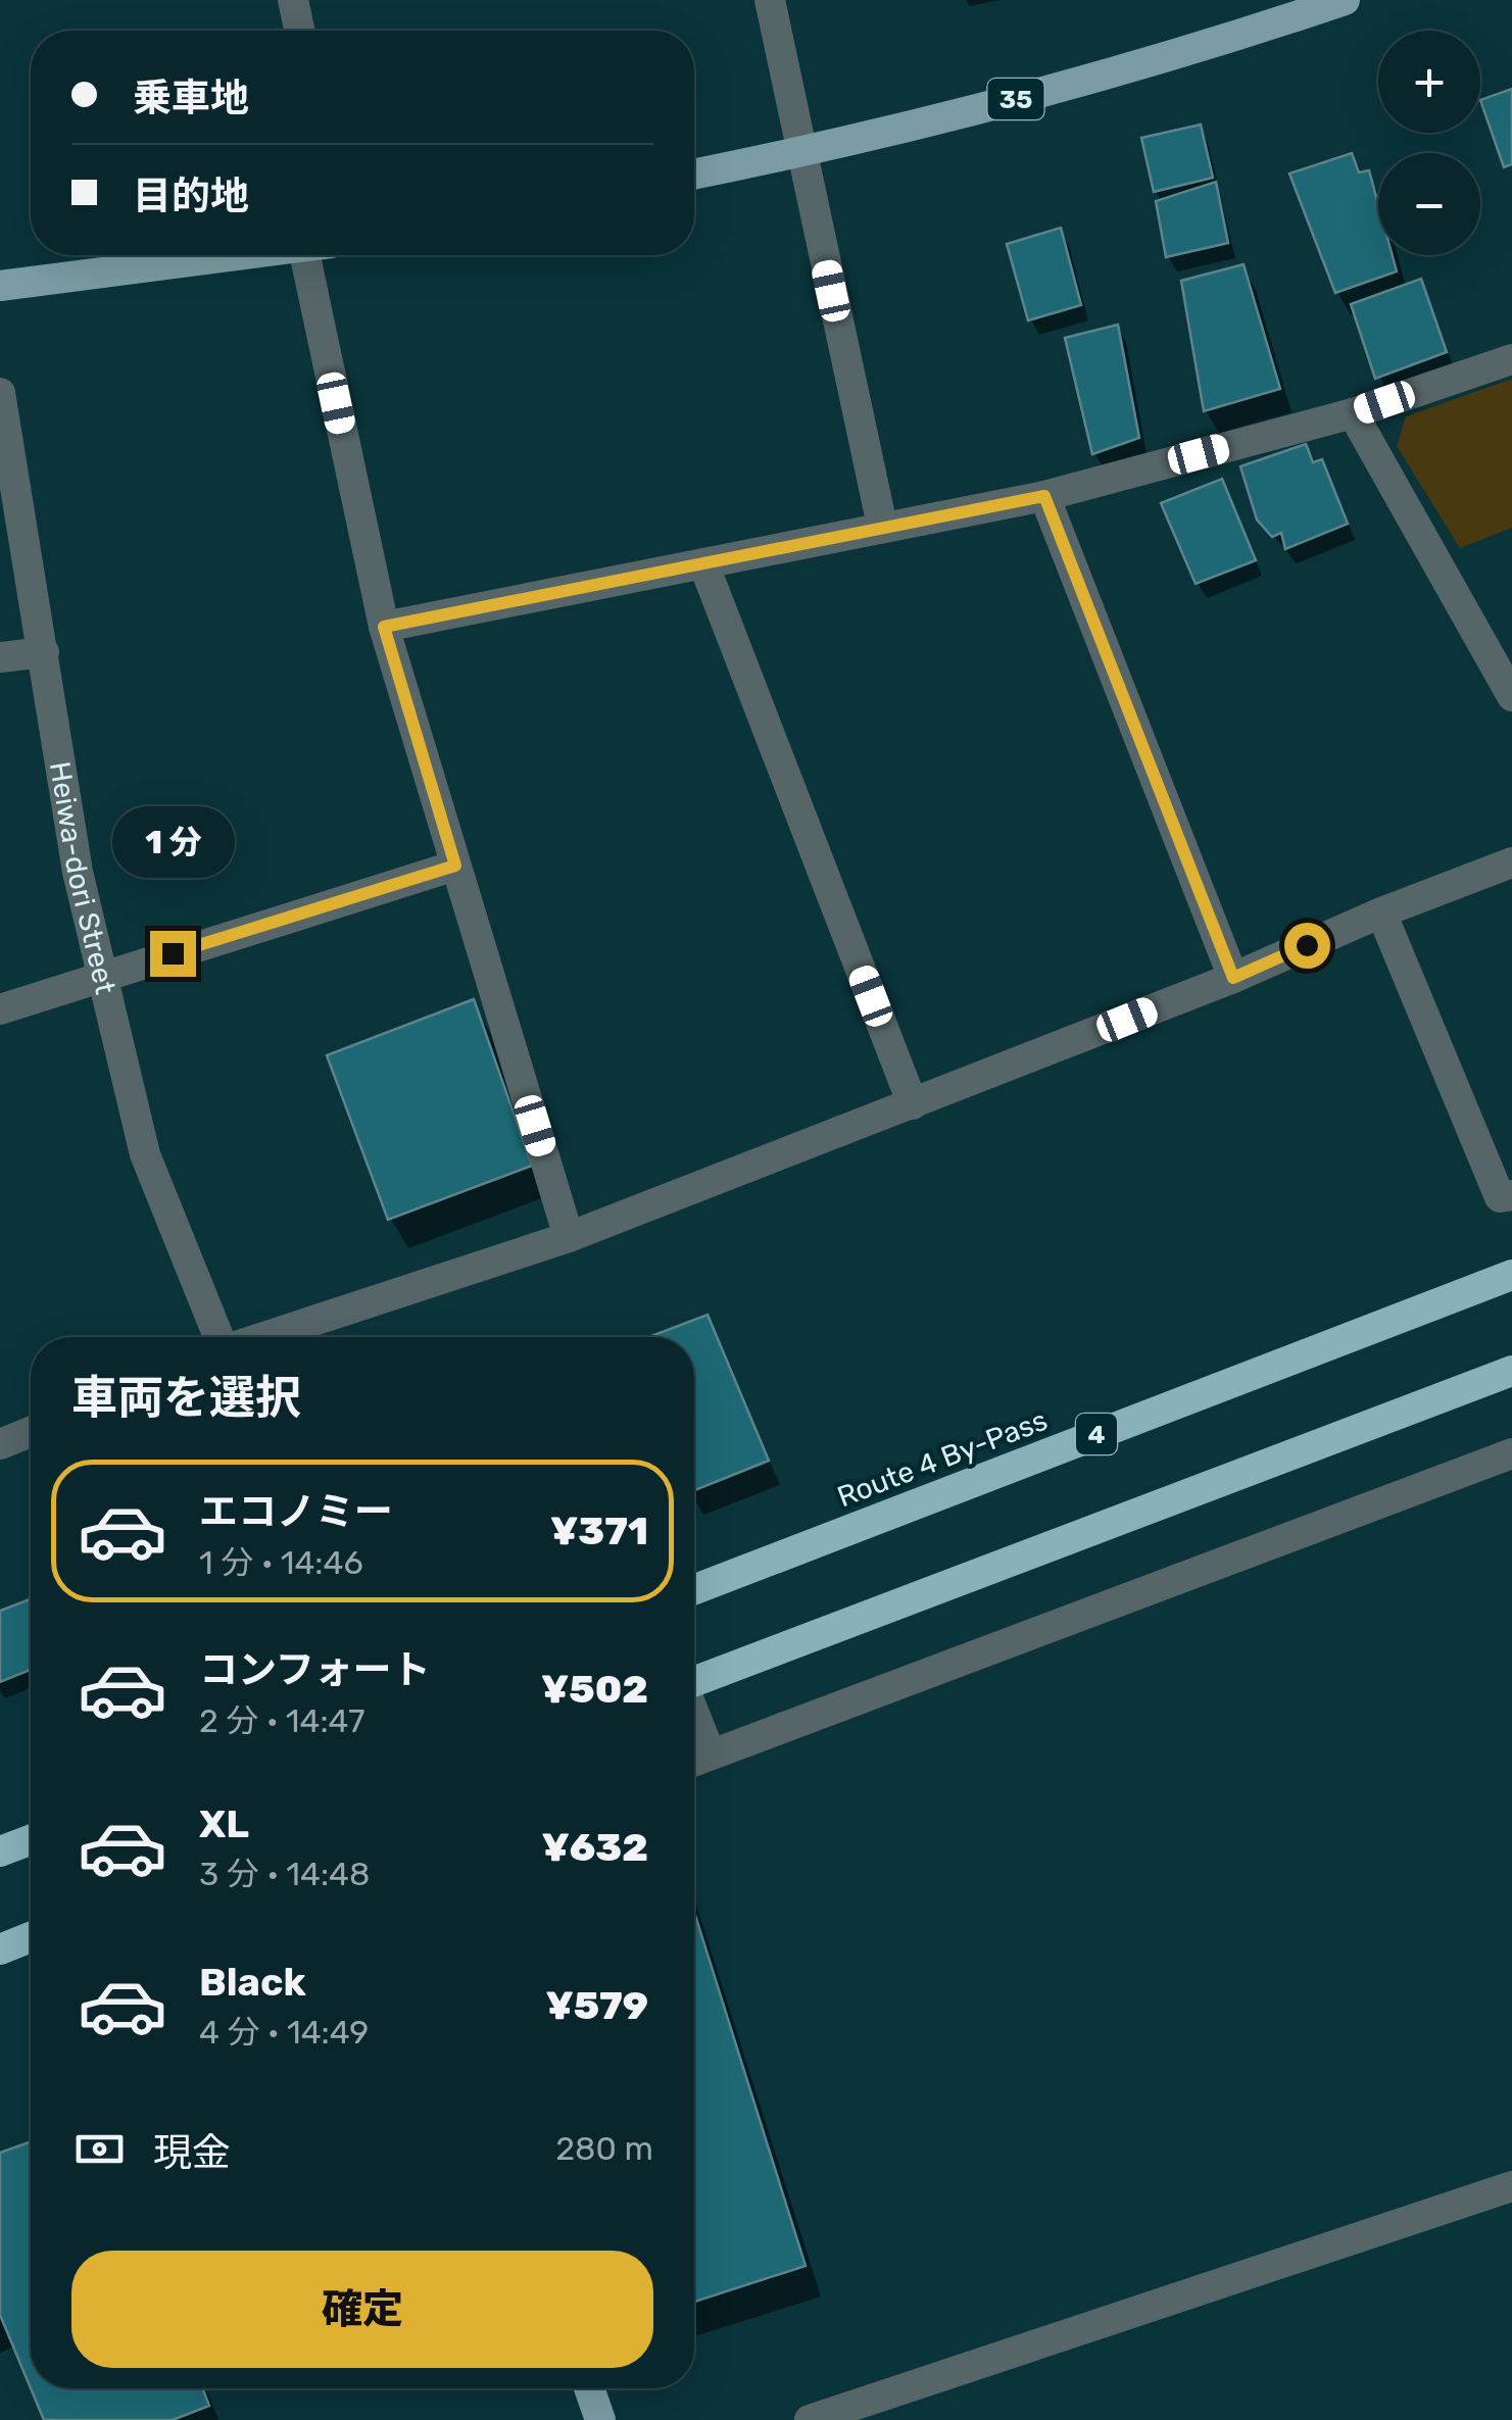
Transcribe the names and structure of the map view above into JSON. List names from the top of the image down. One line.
{"streets":{"highway":["4","Route 4 By-Pass"],"main road":["35"],"street":["Heiwa-dori Street"]},"page":{"map_buttons":["+","−"],"banner":["乗車地","目的地"],"bubble":"1 分","heading":"車両を選択","list":[{"name":"エコノミー","note":"1 分 · 14:46","value":"¥371"},{"name":"コンフォート","note":"2 分 · 14:47","value":"¥502"},{"name":"XL","note":"3 分 · 14:48","value":"¥632"},{"name":"Black","note":"4 分 · 14:49","value":"¥579"}],"pay":["現金","280 m"],"buttons":"確定"}}
